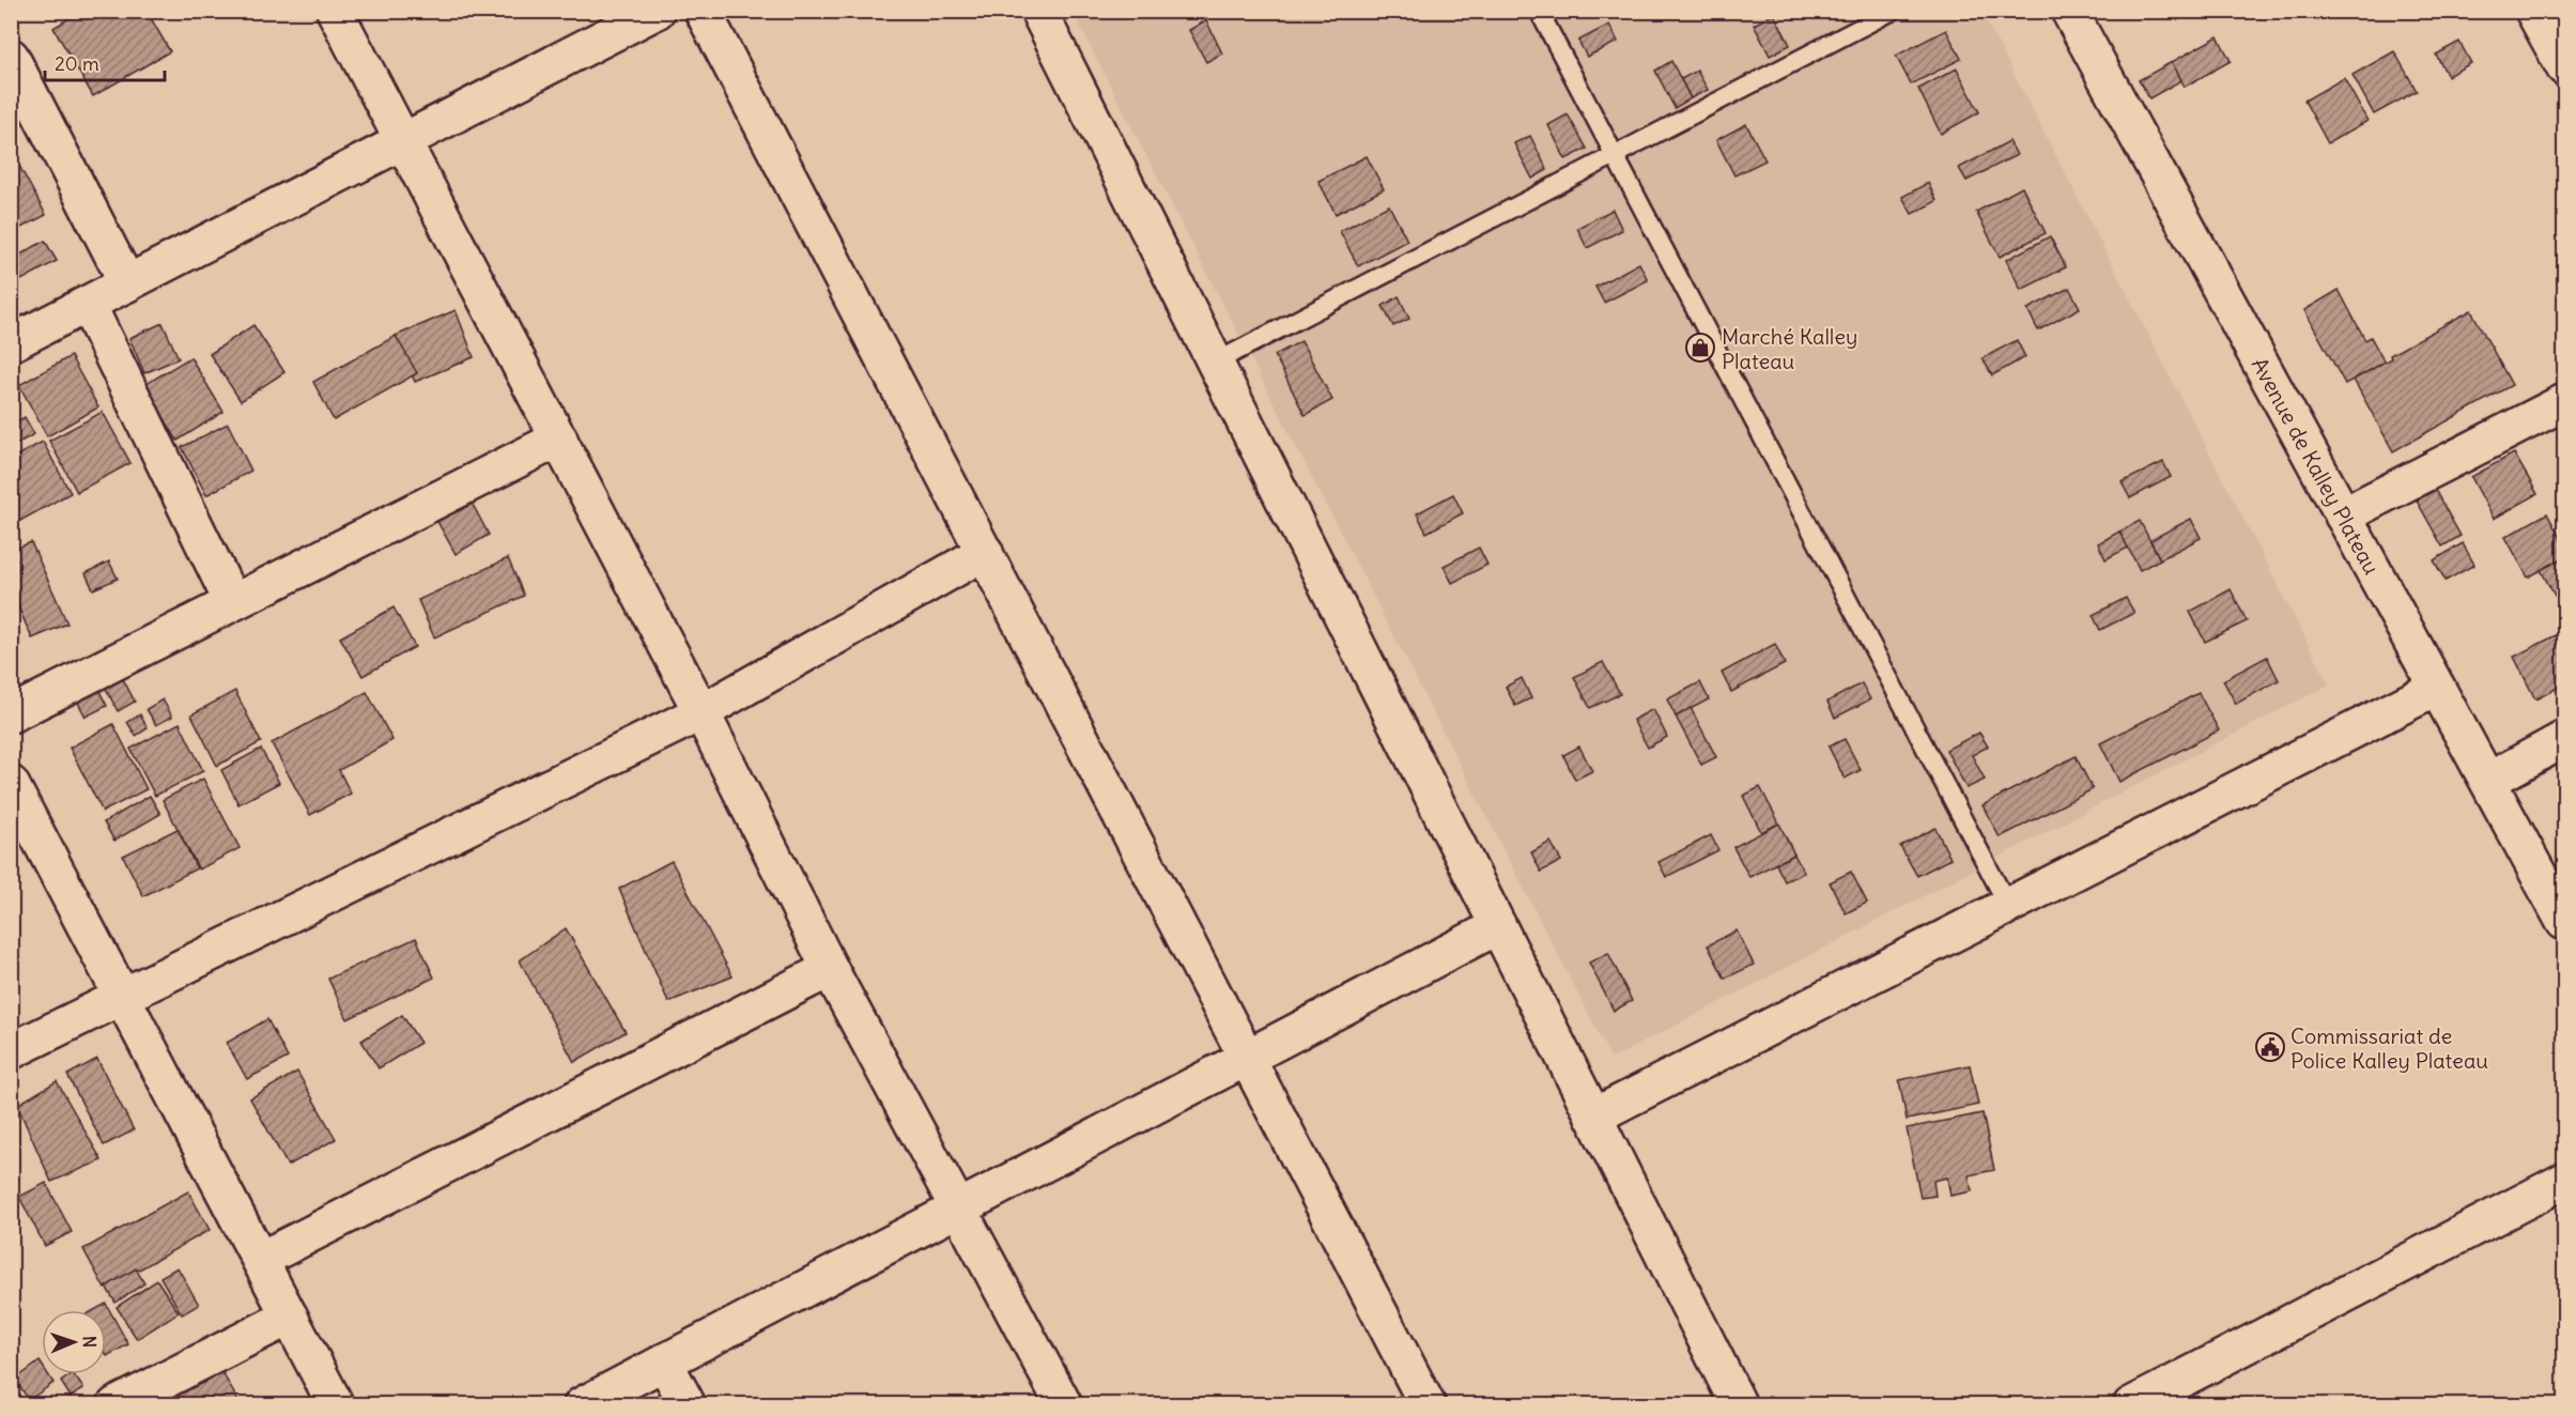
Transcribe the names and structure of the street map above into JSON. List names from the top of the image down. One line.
{"streets":{"street":["Avenue de Kalley Plateau"]},"places":{"shop":["Marché Kalley Plateau"],"public building":["Commissariat de Police Kalley Plateau"]},"scale_bar":"20 m","north":"right"}
